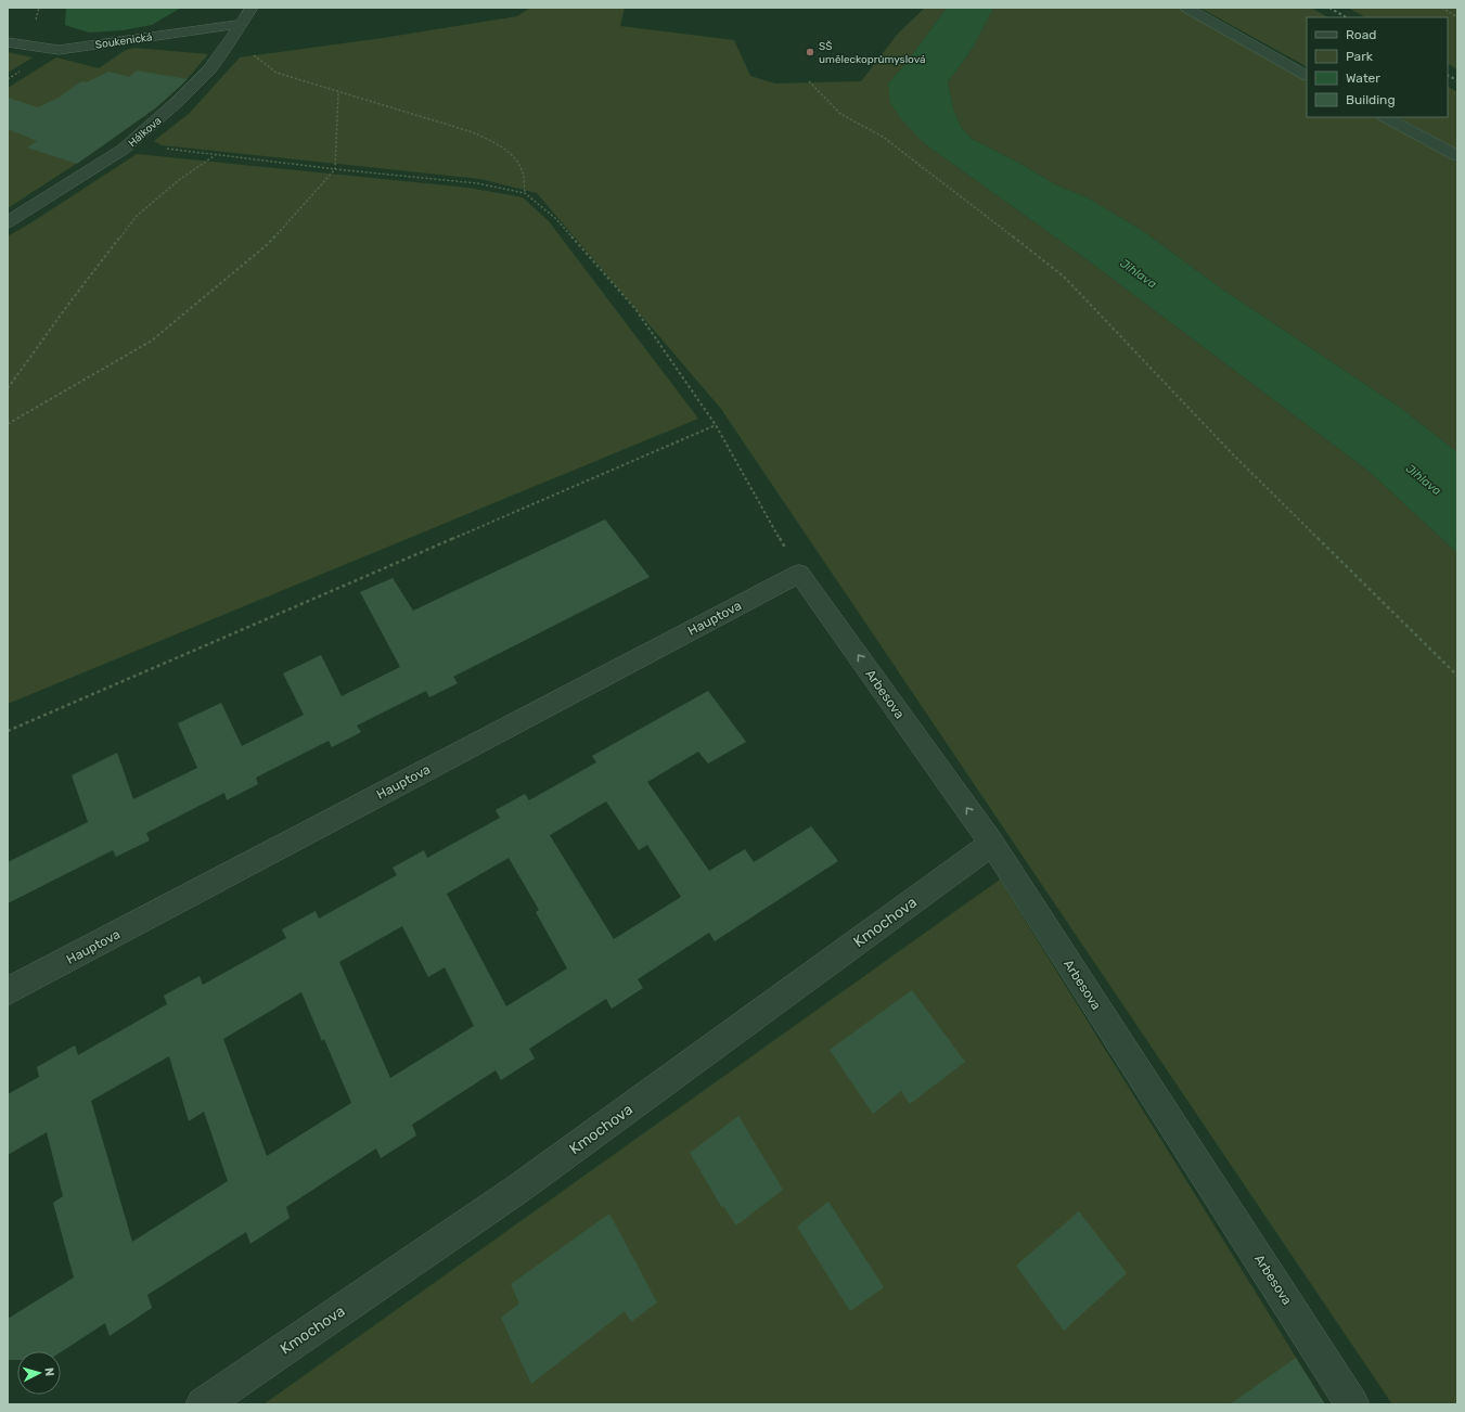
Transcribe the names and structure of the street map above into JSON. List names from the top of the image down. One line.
{"streets":{"street":["Soukenická","Hálkova","Hauptova","Arbesova","Kmochova"]},"crossings":[["Soukenická","Hálkova"],["Hauptova","Arbesova"],["Arbesova","Kmochova"]],"water":["Jihlava"],"places":["SŠ uměleckoprůmyslová"],"legend":["Road","Park","Water","Building"],"north":"right"}
